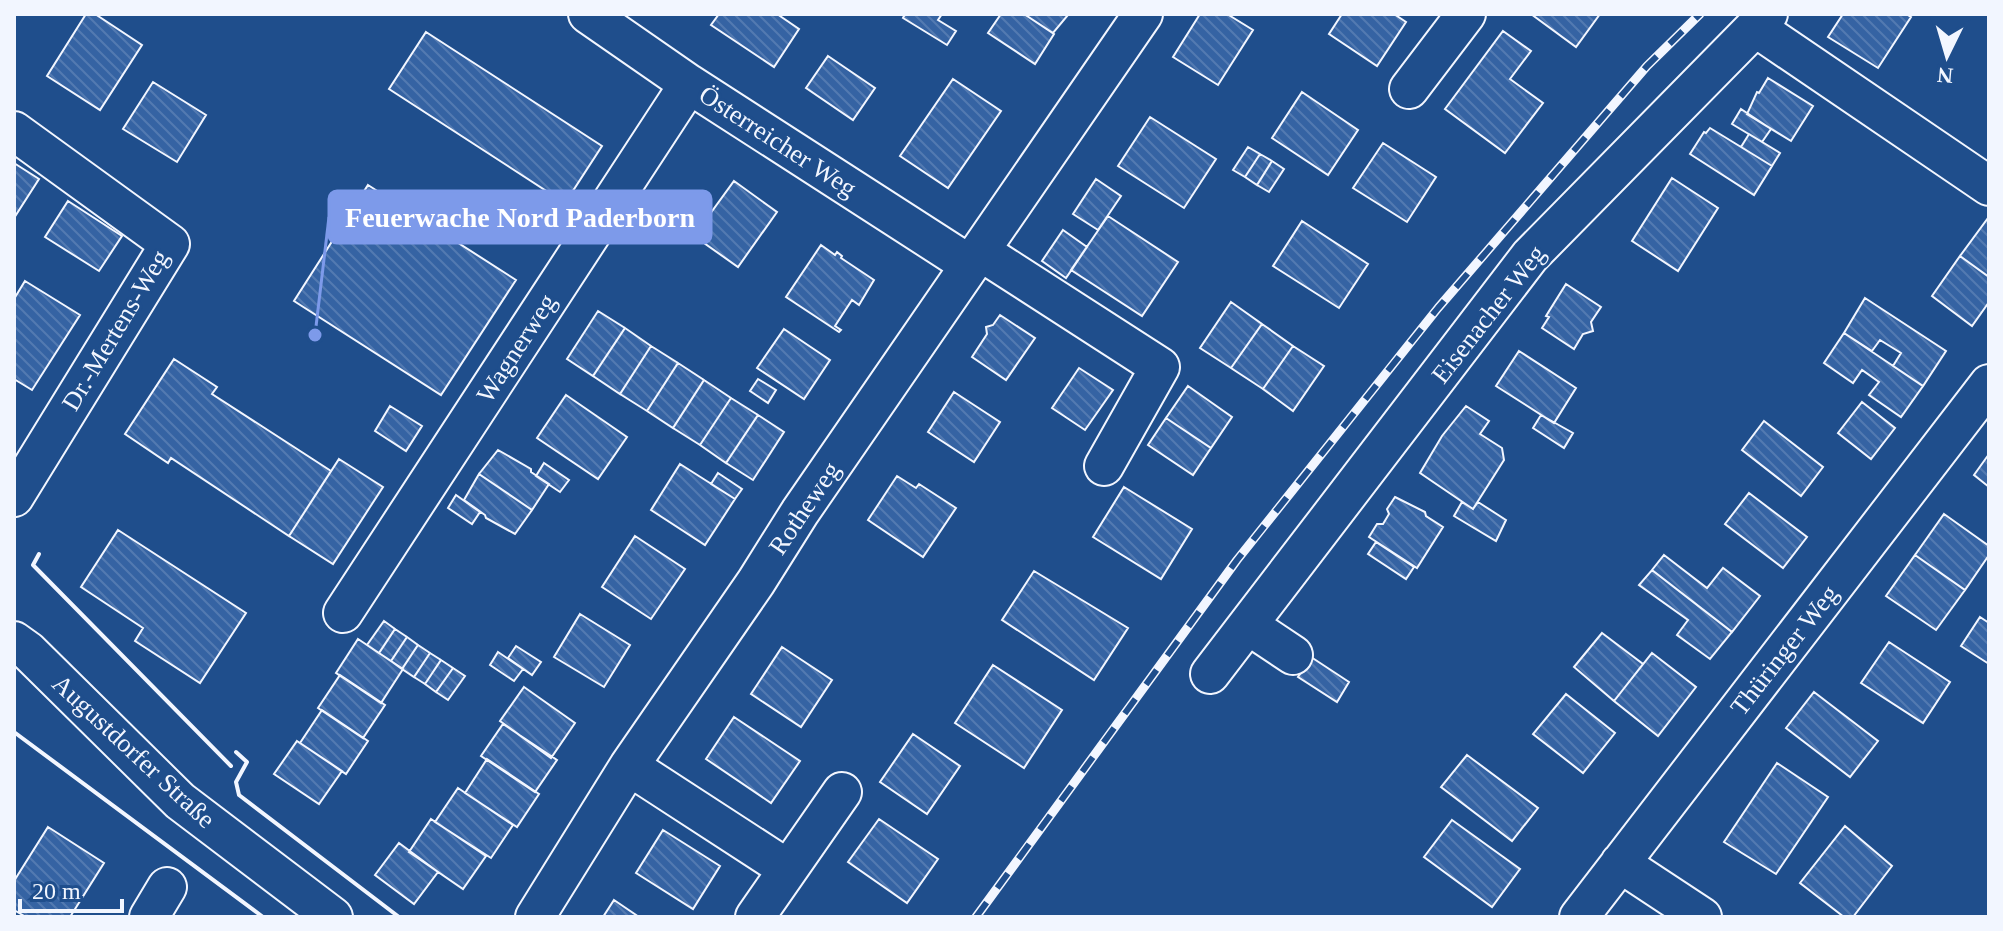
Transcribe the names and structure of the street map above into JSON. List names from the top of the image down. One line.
{"streets":{"street":["Österreicher Weg","Eisenacher Weg","Dr.-Mertens-Weg","Wagnerweg","Rotheweg","Thüringer Weg","Augustdorfer Straße"]},"crossings":[["Österreicher Weg","Wagnerweg"],["Österreicher Weg","Rotheweg"]],"places":["Feuerwache Nord Paderborn"],"scale_bar":"20 m","north":"bottom"}
